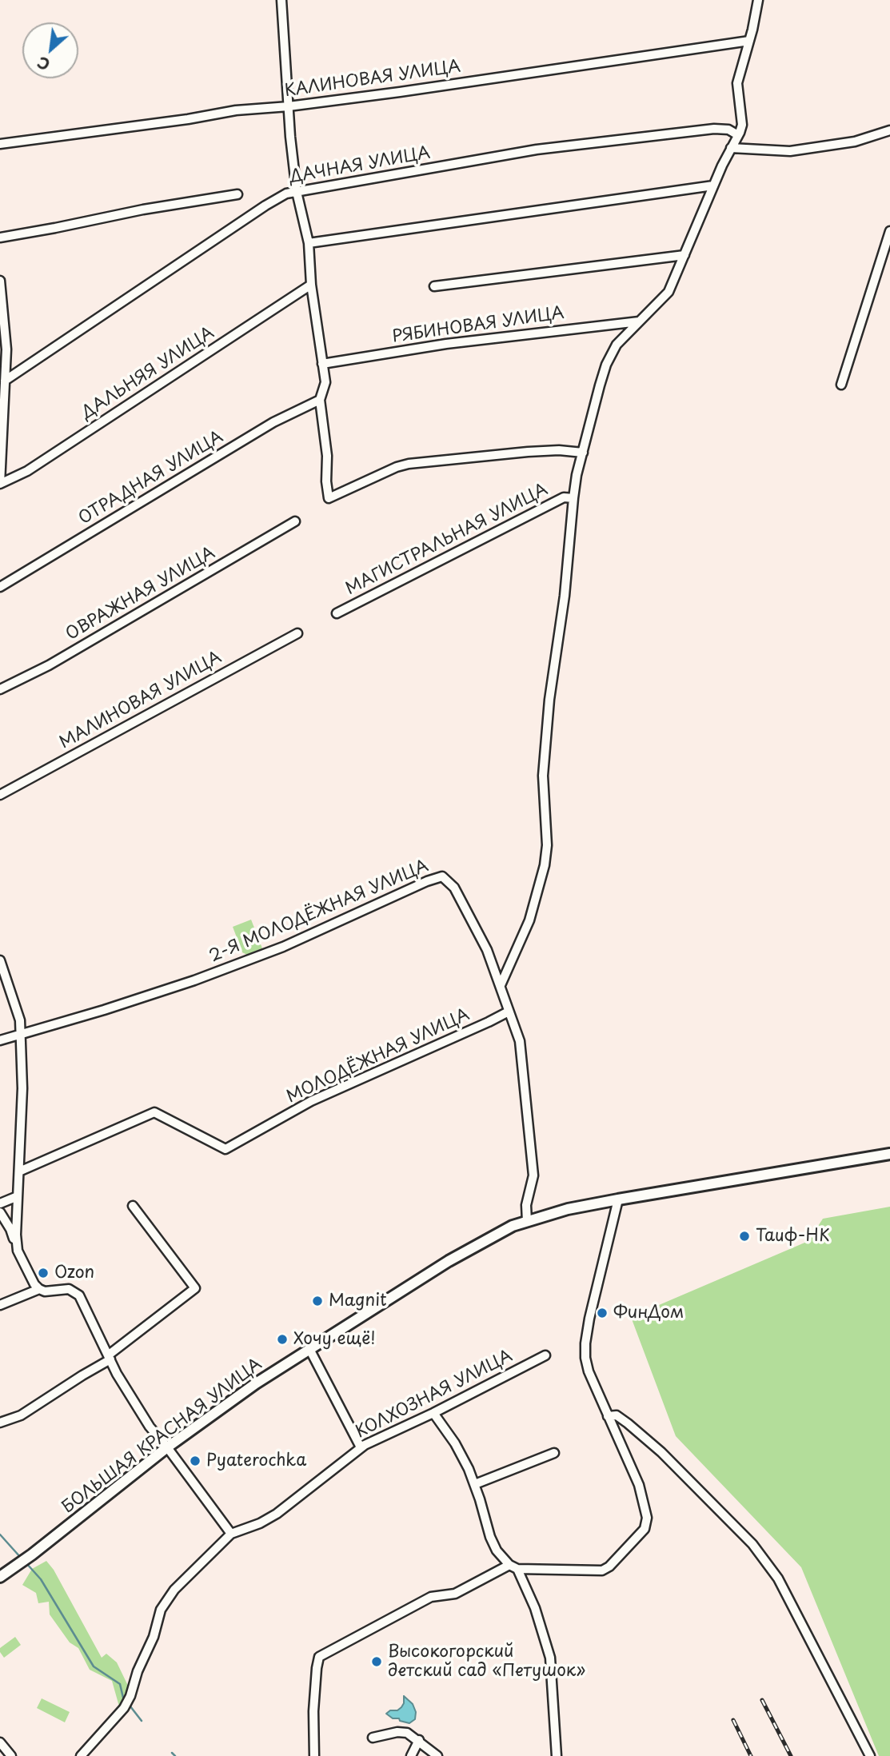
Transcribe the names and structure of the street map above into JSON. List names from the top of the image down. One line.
{"streets":{"main road":["БОЛЬШАЯ КРАСНАЯ УЛИЦА"],"street":["КАЛИНОВАЯ УЛИЦА","ДАЧНАЯ УЛИЦА","РЯБИНОВАЯ УЛИЦА","ДАЛЬНЯЯ УЛИЦА","ОТРАДНАЯ УЛИЦА","МАГИСТРАЛЬНАЯ УЛИЦА","ОВРАЖНАЯ УЛИЦА","МАЛИНОВАЯ УЛИЦА","2-Я МОЛОДЁЖНАЯ УЛИЦА","МОЛОДЁЖНАЯ УЛИЦА","КОЛХОЗНАЯ УЛИЦА"]},"crossings":[["2-Я МОЛОДЁЖНАЯ УЛИЦА","МОЛОДЁЖНАЯ УЛИЦА"],["2-Я МОЛОДЁЖНАЯ УЛИЦА","БОЛЬШАЯ КРАСНАЯ УЛИЦА"]],"places":["Таиф-НК","Ozon","Magnit","ФинДом","Хочу ещё!","Pyaterochka","Высокогорский детский сад «Петушок»"],"north":"bottom left"}
